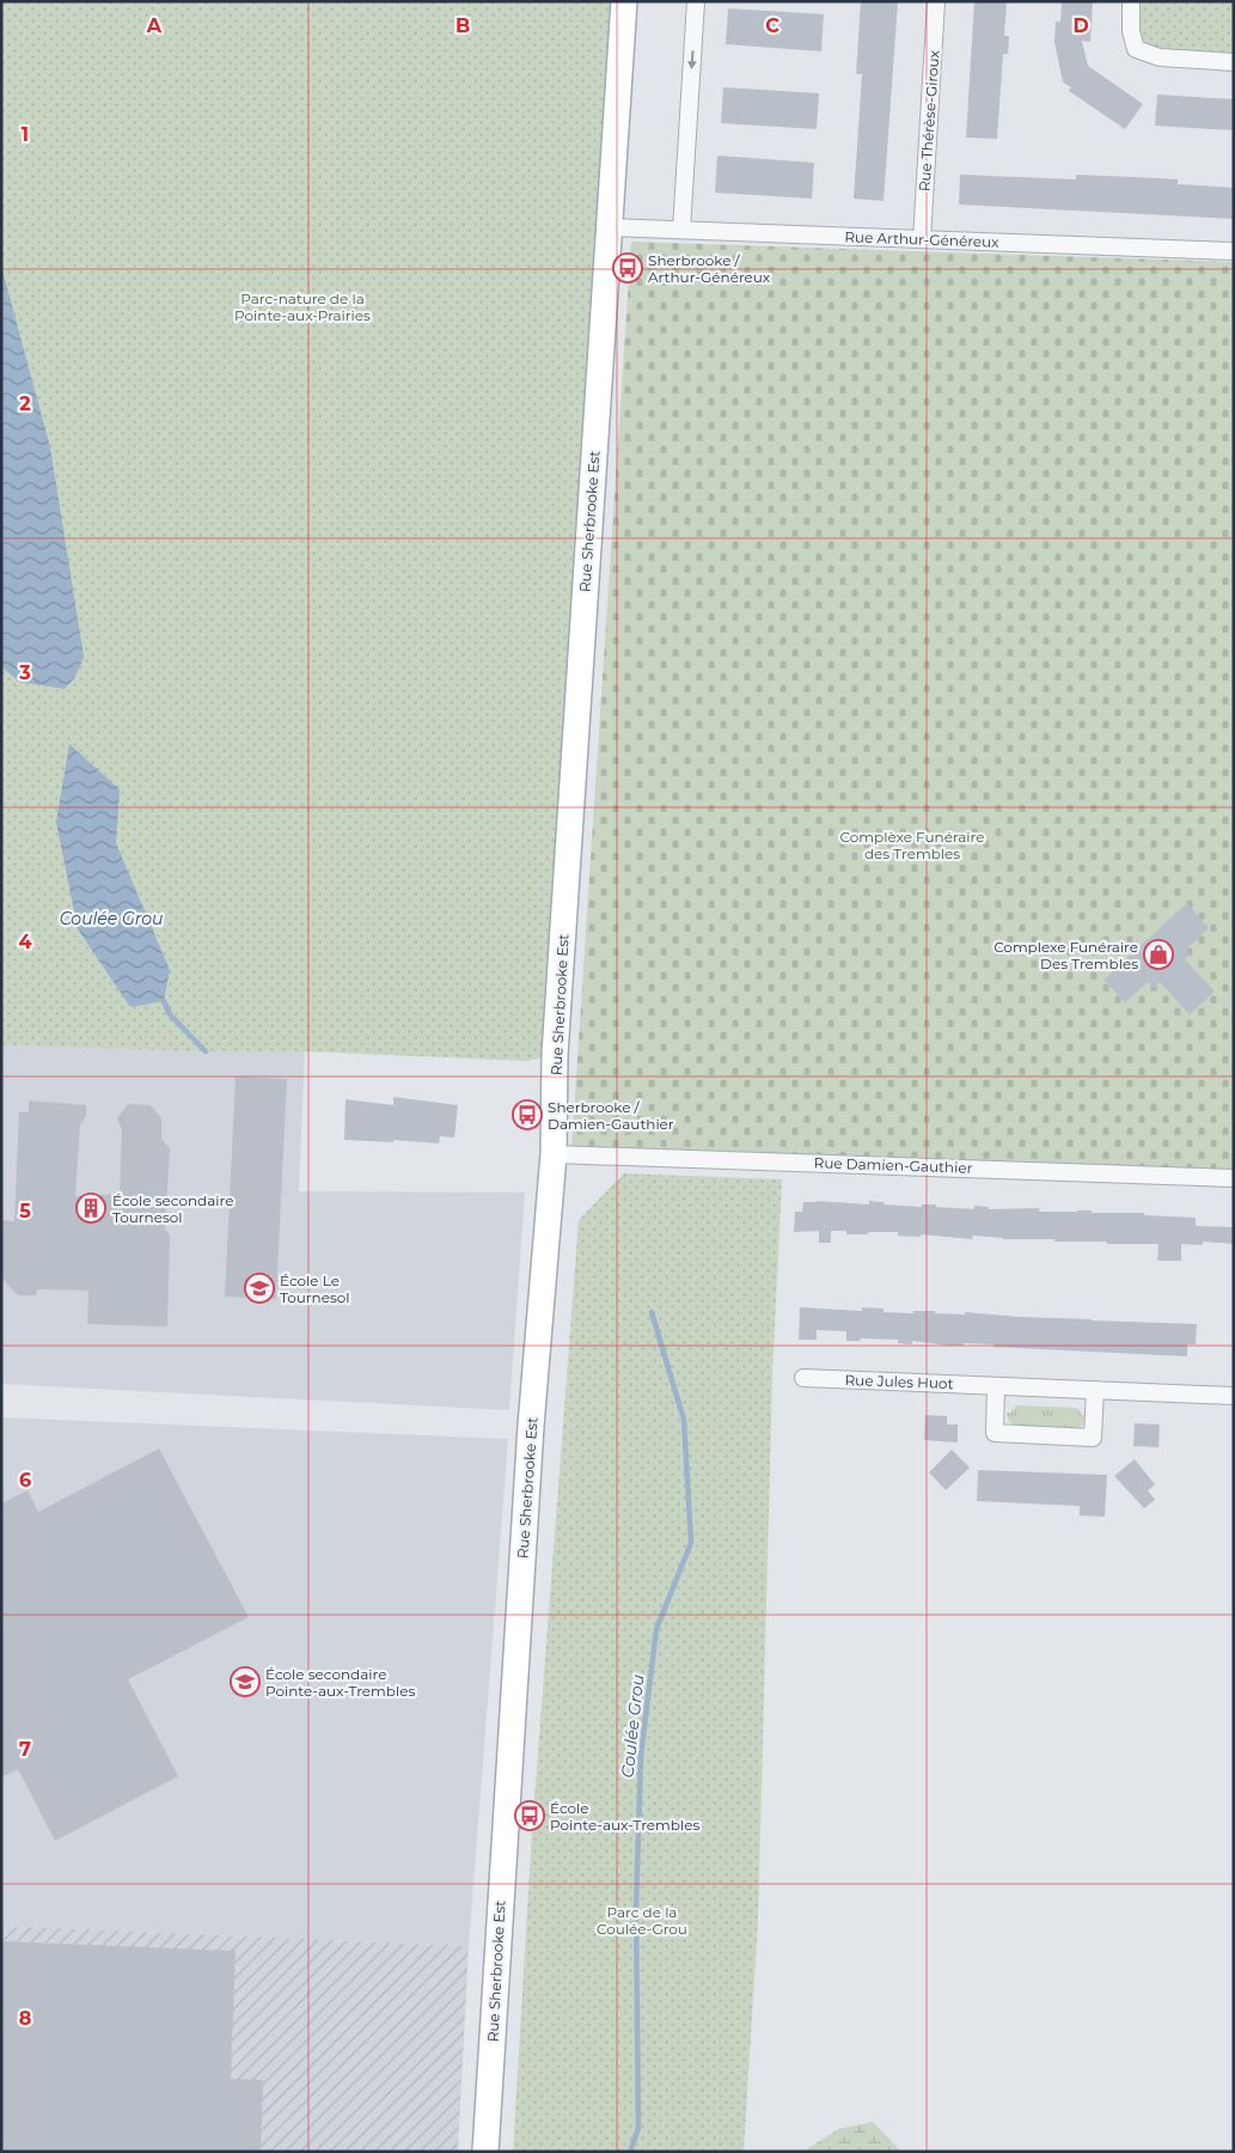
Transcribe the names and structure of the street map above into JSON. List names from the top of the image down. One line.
{"streets":{"main road":["Rue Sherbrooke Est"],"street":["Rue Thérèse-Giroux","Rue Arthur-Généreux","Rue Damien-Gauthier","Rue Jules Huot"]},"crossings":[["Rue Thérèse-Giroux","Rue Arthur-Généreux"],["Rue Arthur-Généreux","Rue Sherbrooke Est"],["Rue Sherbrooke Est","Rue Damien-Gauthier"]],"water":["Coulée Grou"],"parks":["Parc-nature de la Pointe-aux-Prairies","Complèxe Funéraire des Trembles","Parc de la Coulée-Grou"],"places":{"bus stop":["Sherbrooke / Arthur-Généreux","Sherbrooke / Damien-Gauthier","École Pointe-aux-Trembles"],"shop":["Complexe Funéraire Des Trembles"],"building":["École secondaire Tournesol"],"school or university":["École Le Tournesol","École secondaire Pointe-aux-Trembles"]},"grid":{"columns":["A","B","C","D"],"rows":["1","2","3","4","5","6","7","8"]}}
